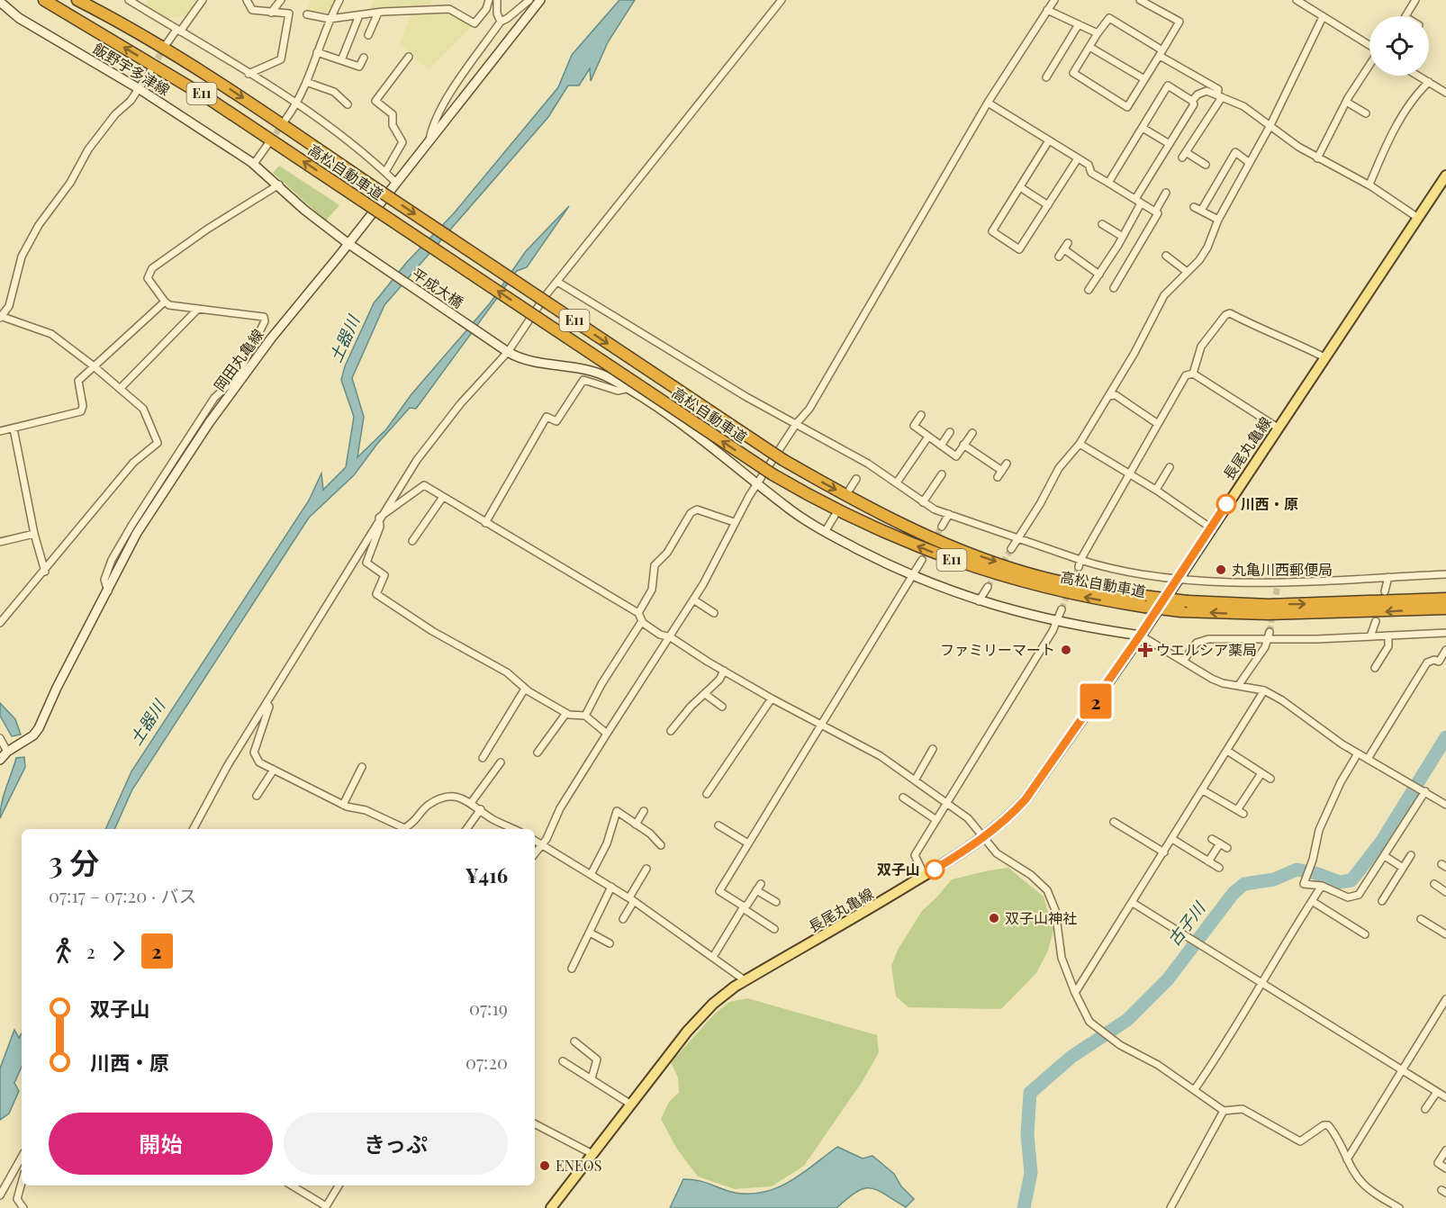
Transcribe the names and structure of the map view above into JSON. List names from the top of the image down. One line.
{"streets":{"highway":["E11","高松自動車道"],"main road":["飯野宇多津線","平成大橋","岡田丸亀線","長尾丸亀線"]},"crossings":[["飯野宇多津線","平成大橋"],["飯野宇多津線","岡田丸亀線"],["平成大橋","岡田丸亀線"],["平成大橋","長尾丸亀線"]],"water":["土器川","古子川"],"places":{"other":["川西・原","丸亀川西郵便局","ファミリーマート","双子山","双子山神社","ENEOS"],"health":["ウエルシア薬局"]},"lines":["bus line 2"],"page":{"on_map":"2","heading":["3 分","07:17 – 07:20 · バス","¥416"],"legs":["2","2"],"list":[{"name":"双子山","value":"07:19"},{"name":"川西・原","value":"07:20"}],"buttons":["開始","きっぷ"]}}
